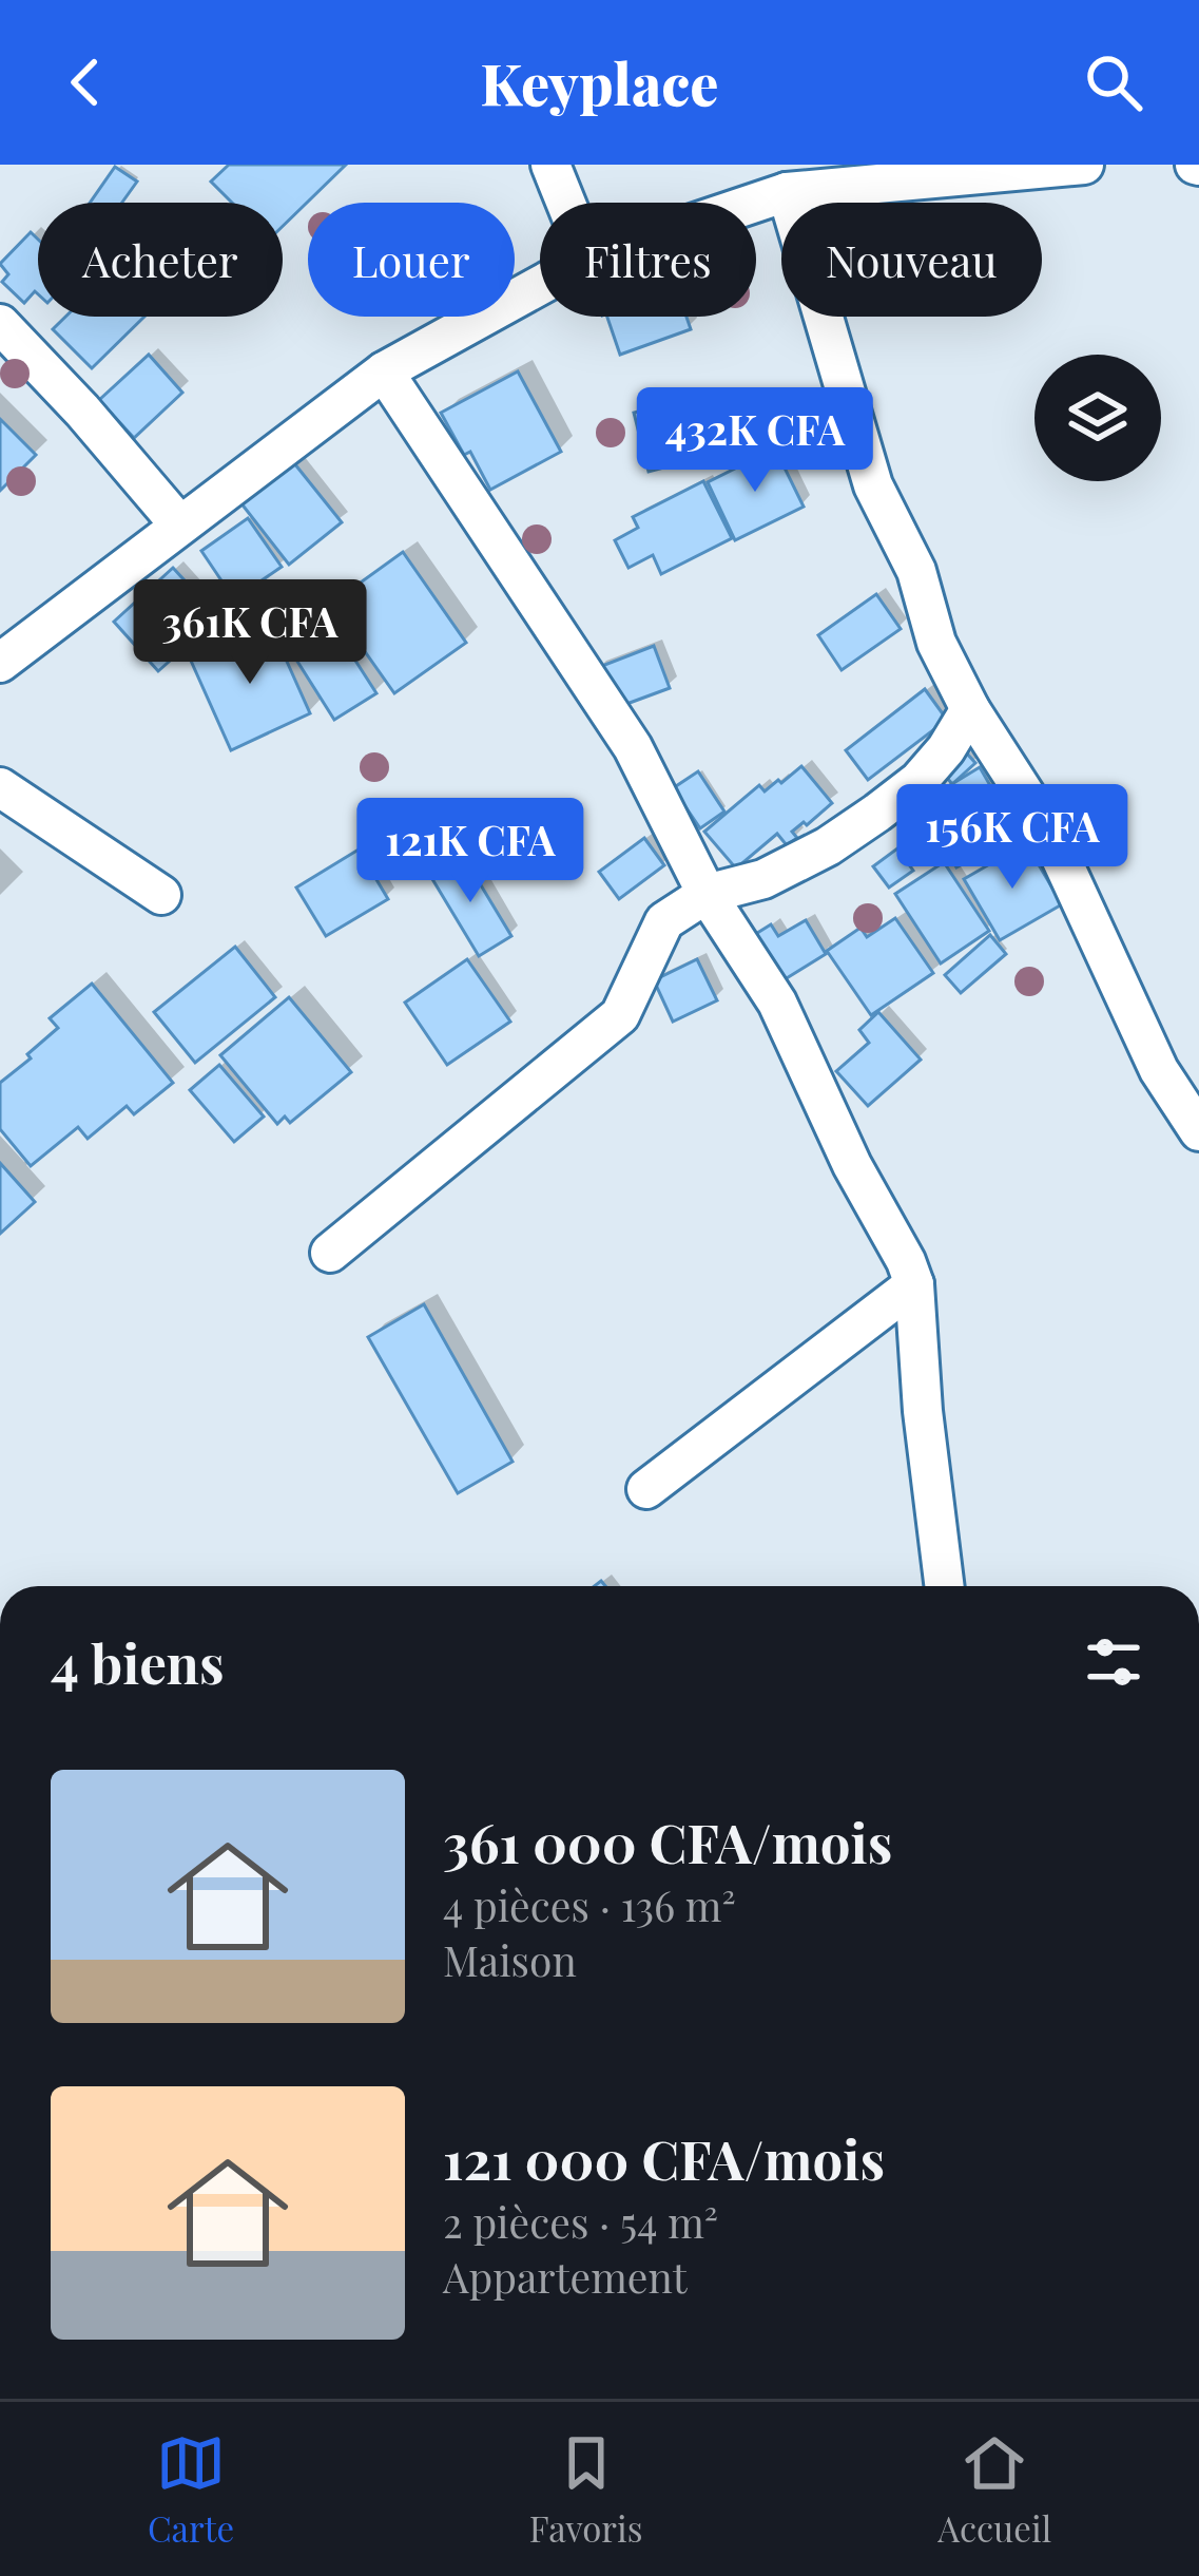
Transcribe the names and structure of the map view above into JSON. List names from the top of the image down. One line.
{"page":{"header":"Keyplace","chip":["Acheter","Louer","Filtres","Nouveau"],"price":["432K CFA","361K CFA","156K CFA","121K CFA"],"heading":"4 biens","list":[{"name":"361 000 CFA/mois","note":"4 pièces · 136 m² · Maison"},{"name":"121 000 CFA/mois","note":"2 pièces · 54 m² · Appartement"}],"tabs":["Carte","Favoris","Accueil"]}}
